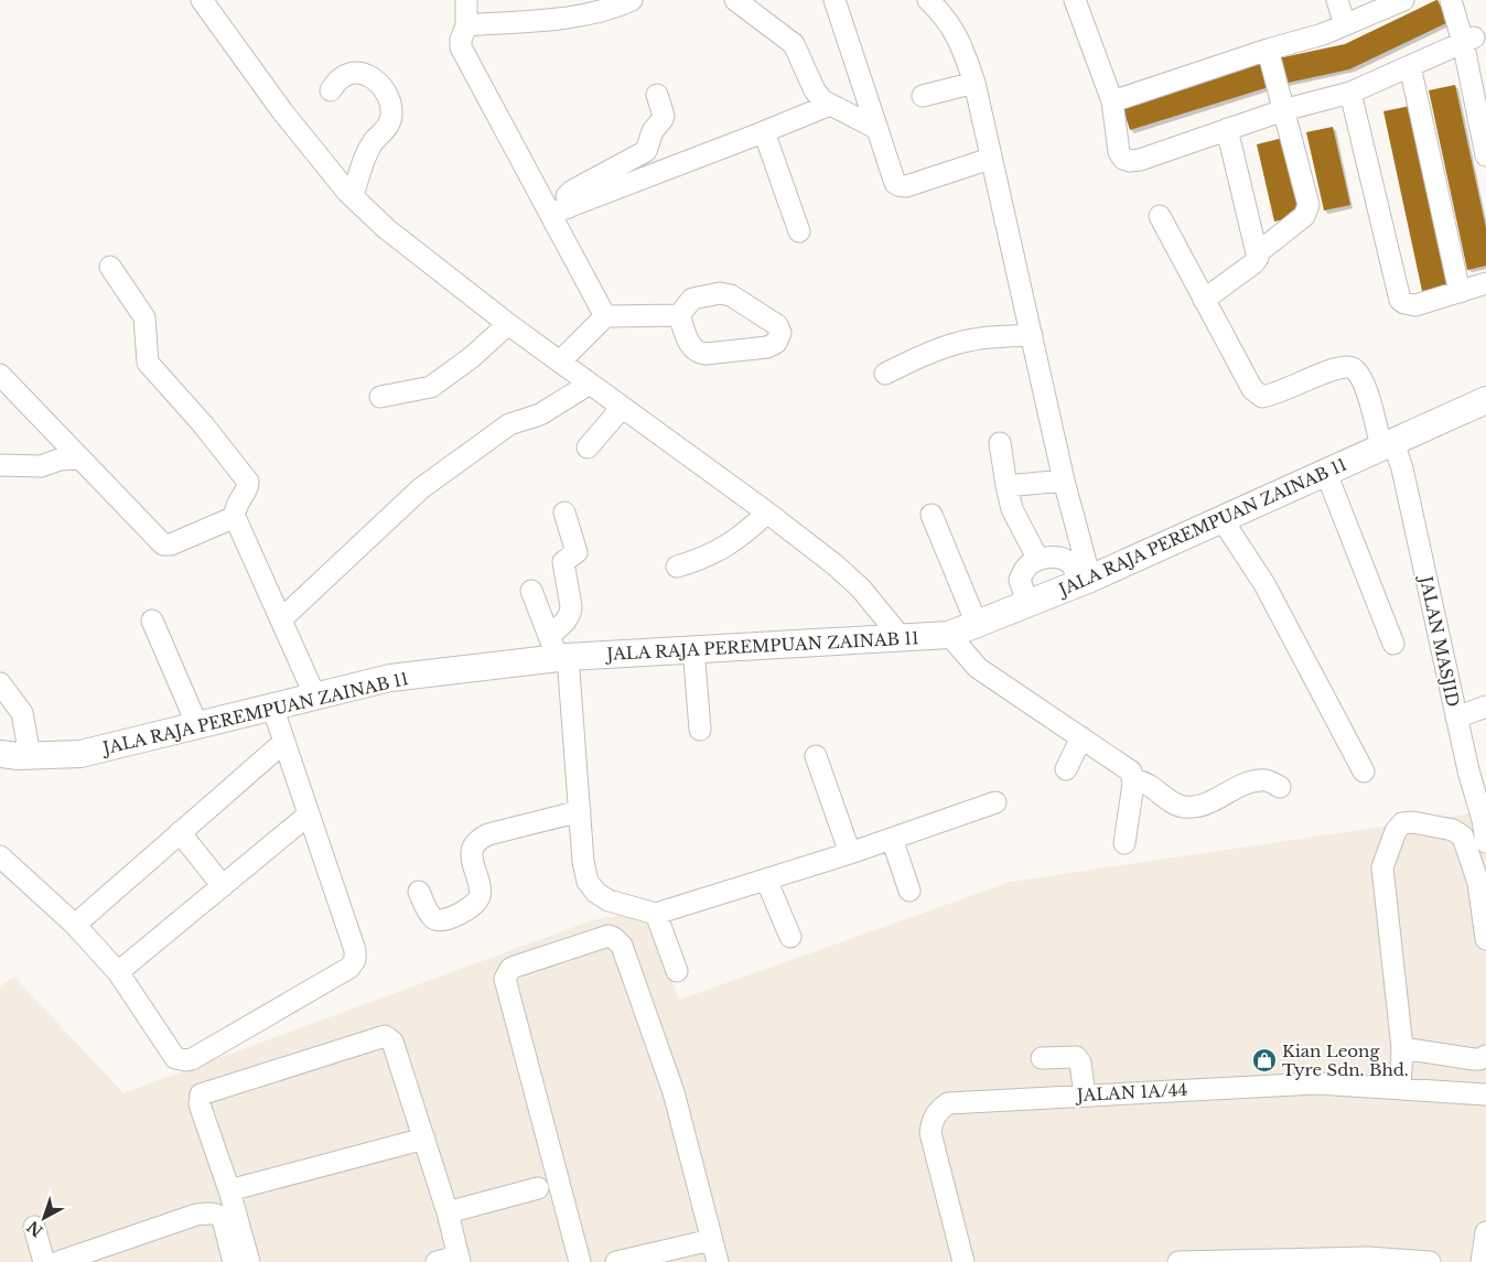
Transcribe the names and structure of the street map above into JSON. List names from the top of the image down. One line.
{"streets":{"main road":["JALA RAJA PEREMPUAN ZAINAB 11"],"street":["JALAN MASJID","JALAN 1A/44"]},"crossings":[["JALA RAJA PEREMPUAN ZAINAB 11","JALAN MASJID"]],"places":{"shop":["Kian Leong Tyre Sdn. Bhd."]},"north":"bottom left"}
